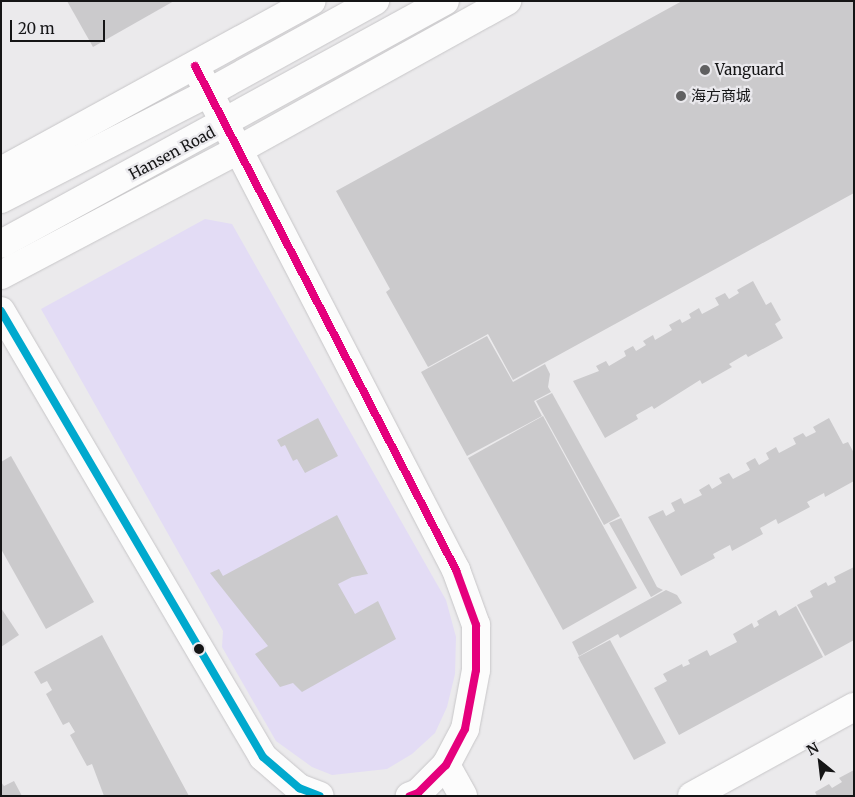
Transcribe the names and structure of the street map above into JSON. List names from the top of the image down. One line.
{"streets":{"main road":["Hansen Road"]},"places":["Vanguard","海方商城"],"scale_bar":"20 m","north":"top left"}
